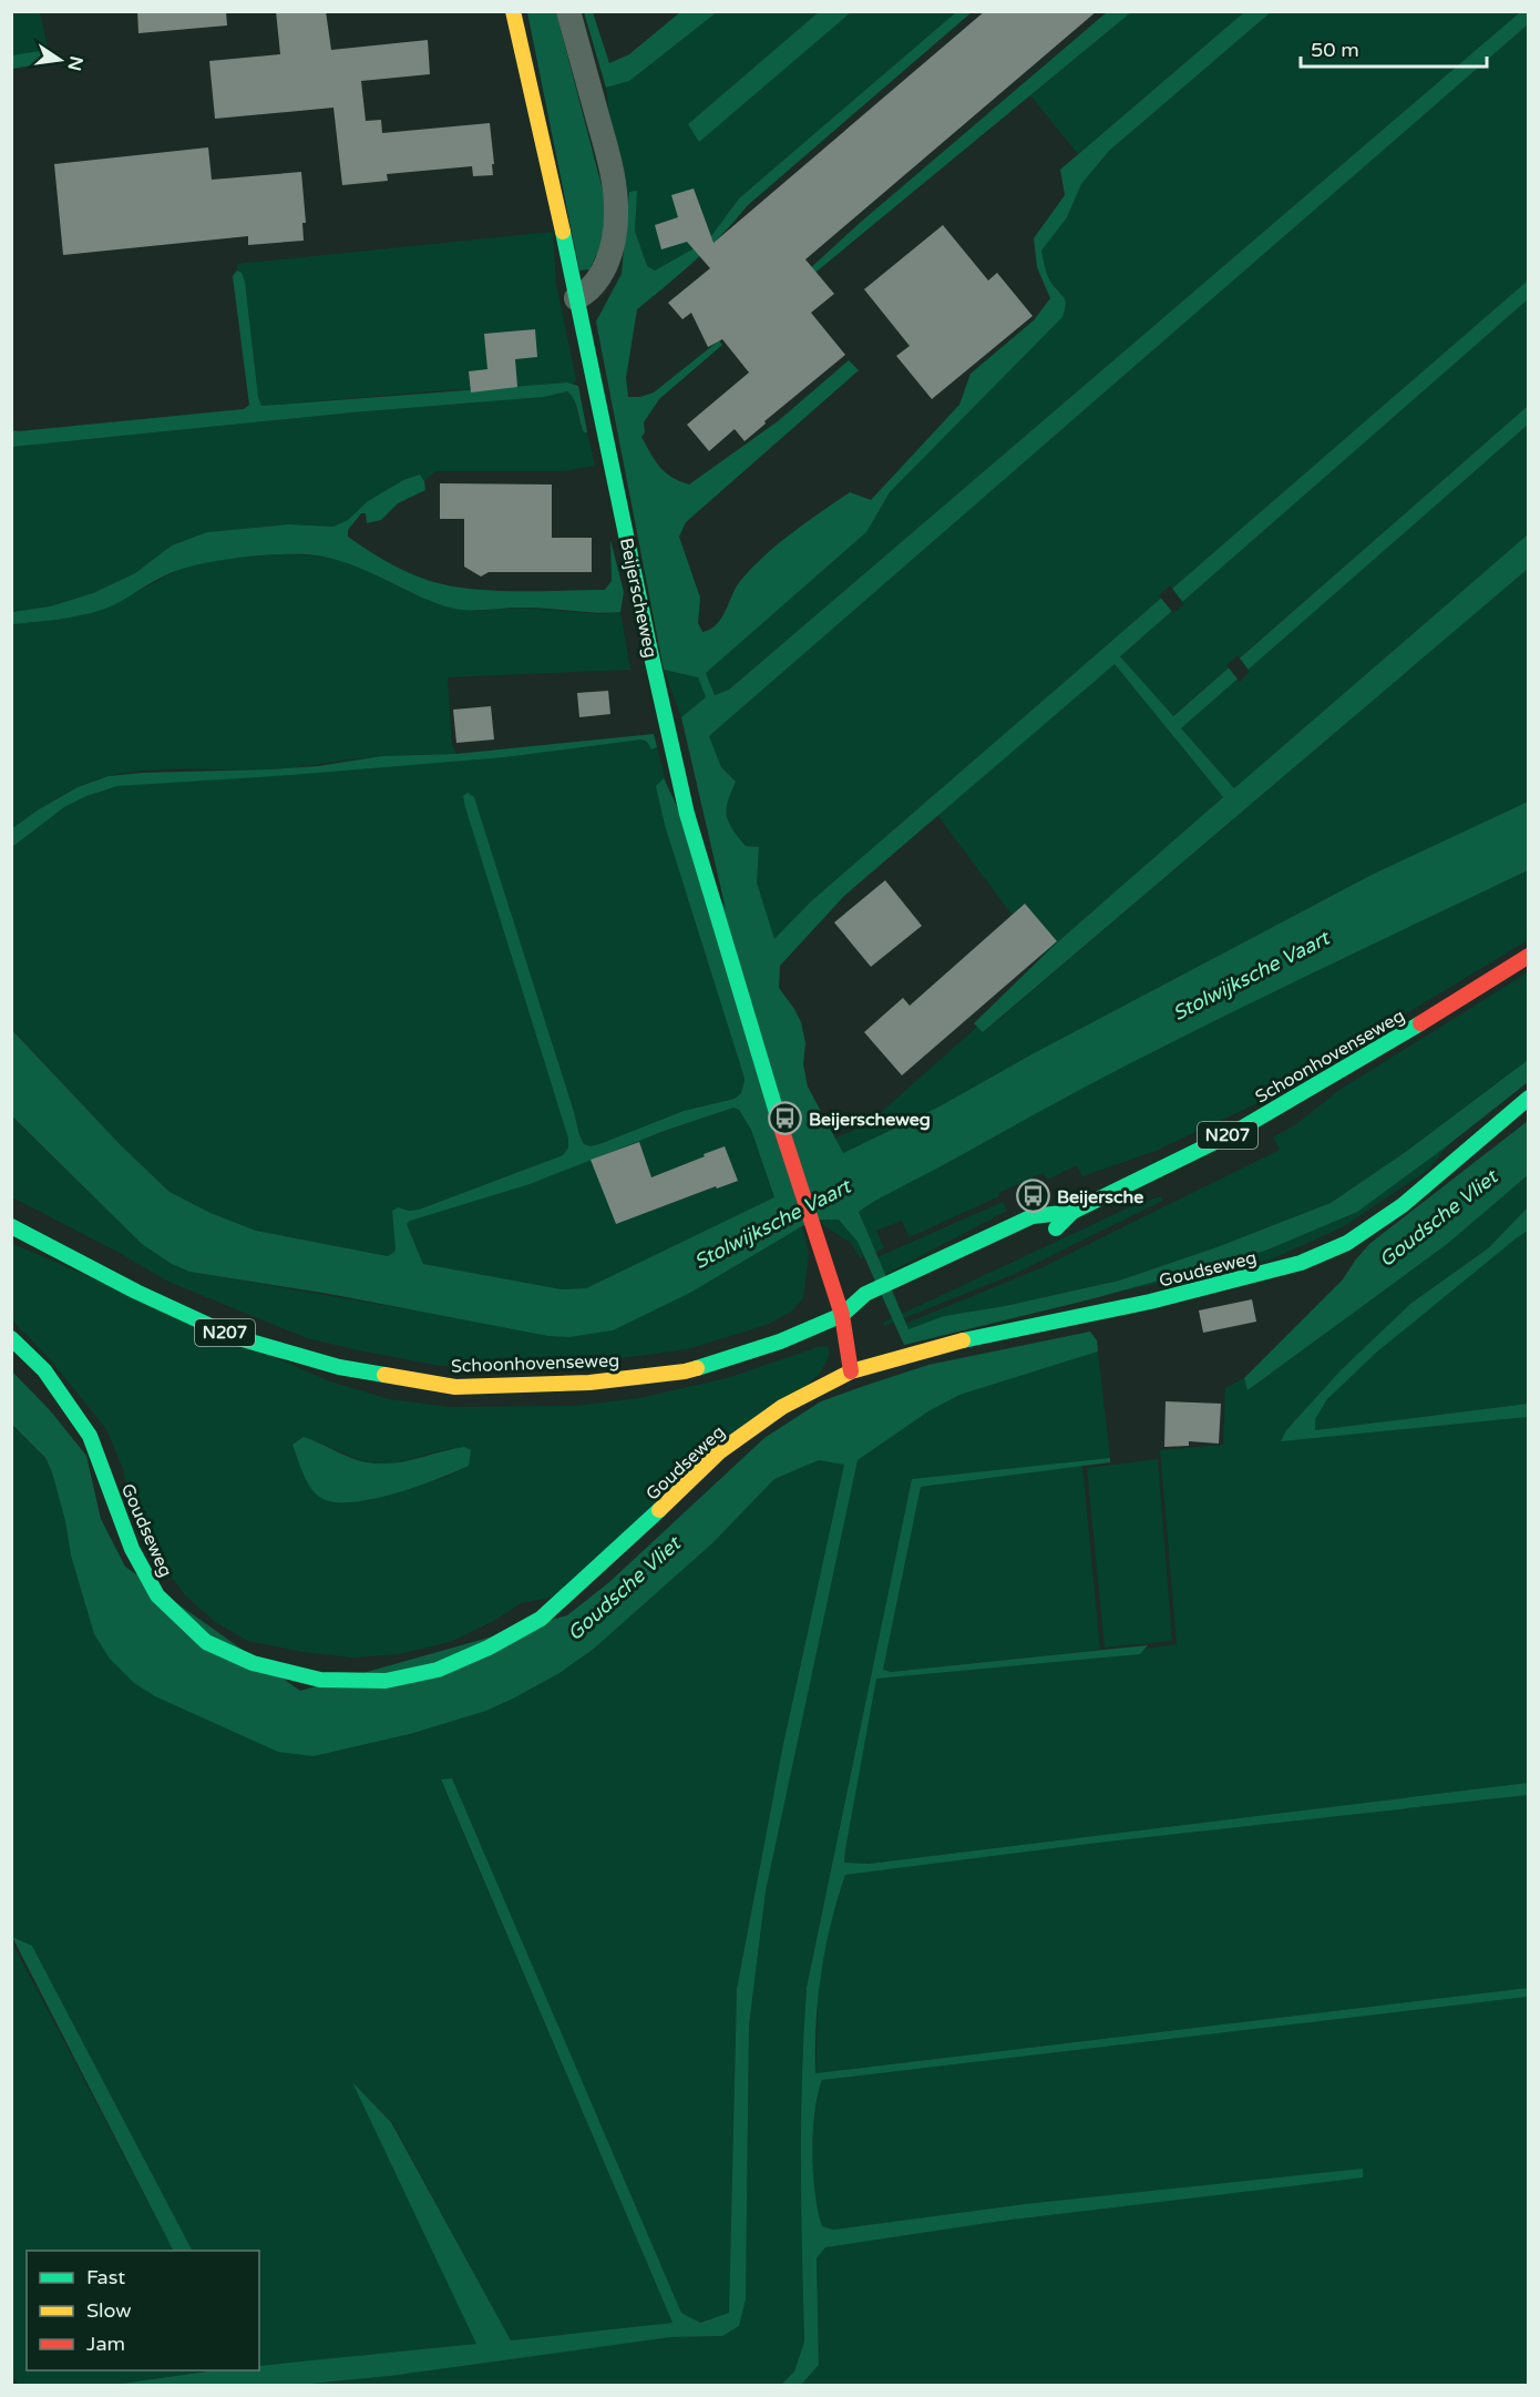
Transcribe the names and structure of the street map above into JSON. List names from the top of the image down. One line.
{"streets":{"street":["Beijerscheweg","Schoonhovenseweg","N207","Goudseweg"]},"crossings":[["Beijerscheweg","Schoonhovenseweg"]],"water":["Stolwijksche Vaart","Goudsche Vliet"],"places":{"bus stop":["Beijerscheweg","Beijersche"]},"legend":["Fast","Slow","Jam"],"scale_bar":"50 m","north":"right"}
